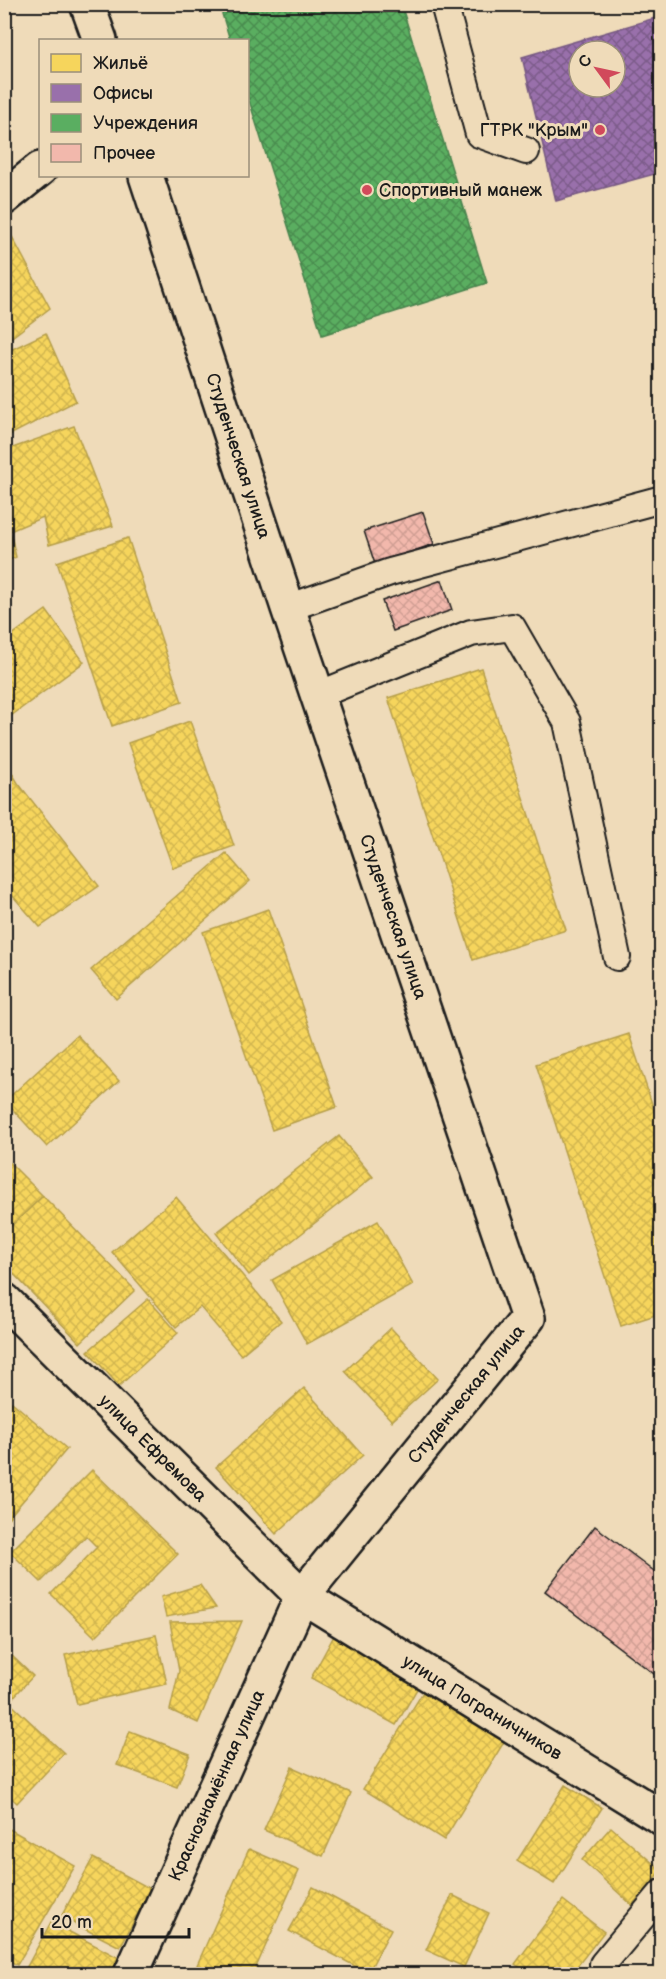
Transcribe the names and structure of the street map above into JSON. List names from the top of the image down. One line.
{"streets":{"street":["Студенческая улица","улица Ефремова","улица Пограничников","Краснознамённая улица"]},"crossings":[["Студенческая улица","улица Ефремова"],["Студенческая улица","улица Пограничников"],["Студенческая улица","Краснознамённая улица"],["улица Ефремова","улица Пограничников"],["улица Ефремова","Краснознамённая улица"],["улица Пограничников","Краснознамённая улица"]],"places":["ГТРК \"Крым\"","Спортивный манеж"],"legend":["Жильё","Офисы","Учреждения","Прочее"],"scale_bar":"20 m","north":"top left"}
